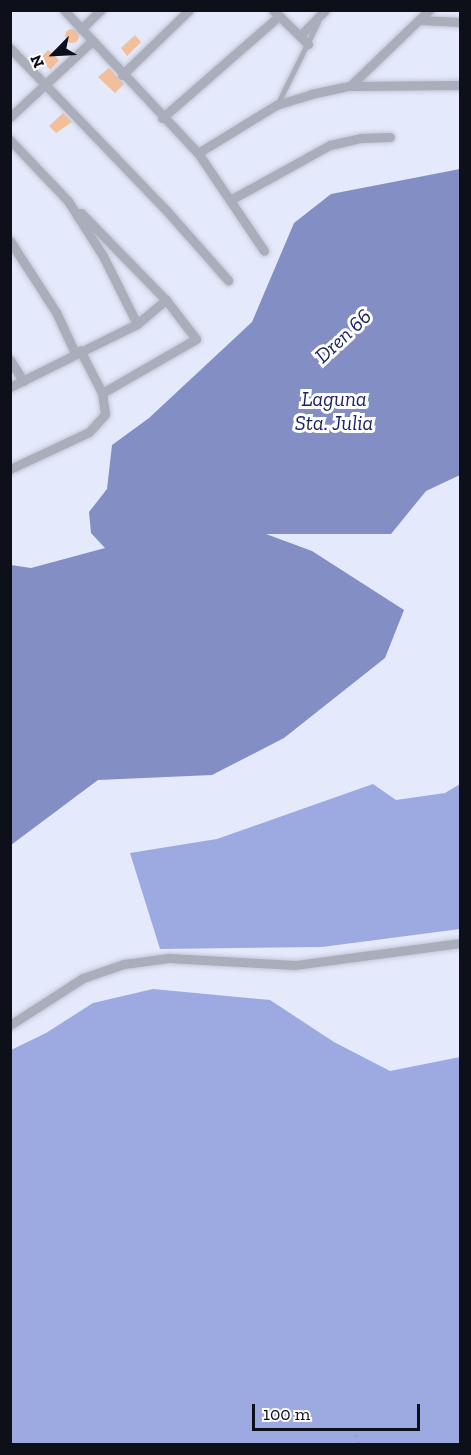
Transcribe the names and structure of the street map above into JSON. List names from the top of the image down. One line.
{"water":["Dren 66","Laguna Sta. Julia"],"scale_bar":"100 m","north":"bottom left"}
